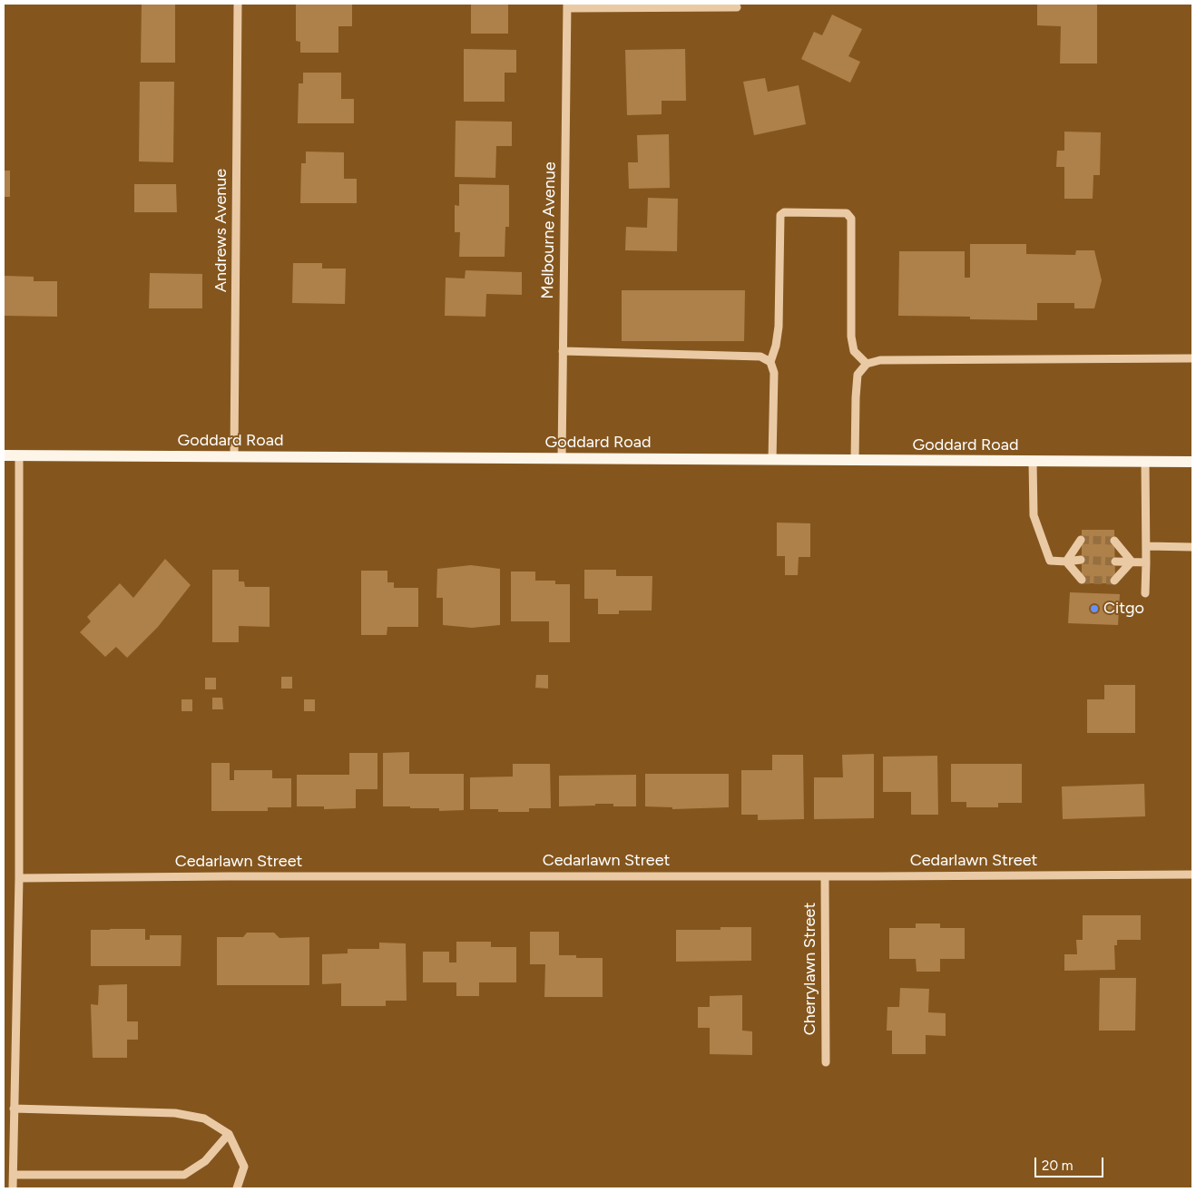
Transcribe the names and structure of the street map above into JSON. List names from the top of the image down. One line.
{"streets":{"main road":["Goddard Road"],"street":["Andrews Avenue","Melbourne Avenue","Cedarlawn Street","Cherrylawn Street"]},"crossings":[["Andrews Avenue","Goddard Road"],["Melbourne Avenue","Goddard Road"],["Cedarlawn Street","Cherrylawn Street"]],"places":["Citgo"],"scale_bar":"20 m"}
